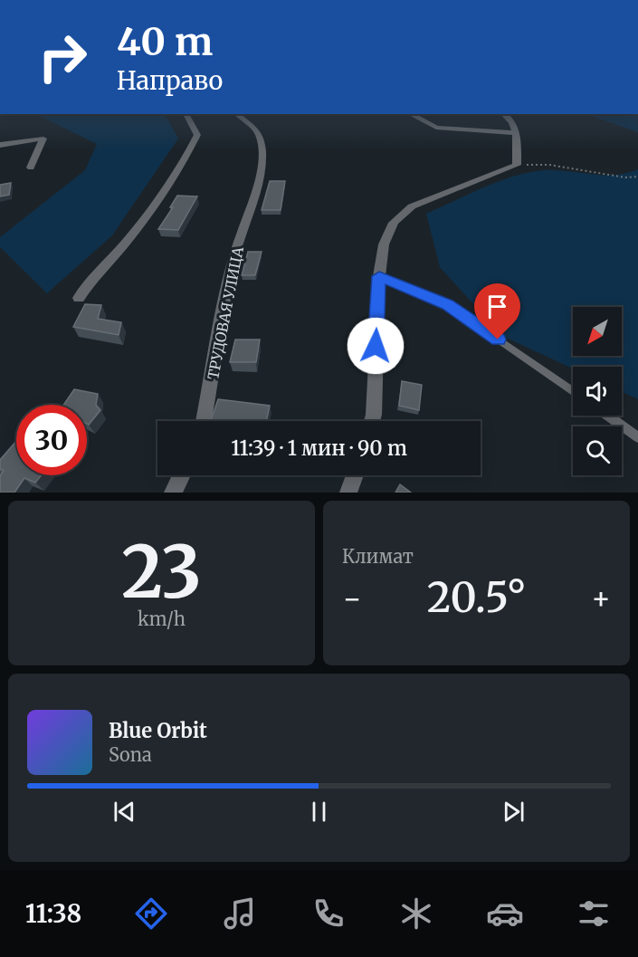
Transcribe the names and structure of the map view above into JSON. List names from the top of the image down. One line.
{"streets":{"street":["ТРУДОВАЯ УЛИЦА"]},"north":"bottom left","page":{"turn":["40 m","Направо"],"limit":"30","trip":"11:39 · 1 мин · 90 m","tile":[["23","km/h"],"Климат"],"heat":["−","20.5°","+"],"song":["Blue Orbit","Sona"],"tabs":"11:38"}}
